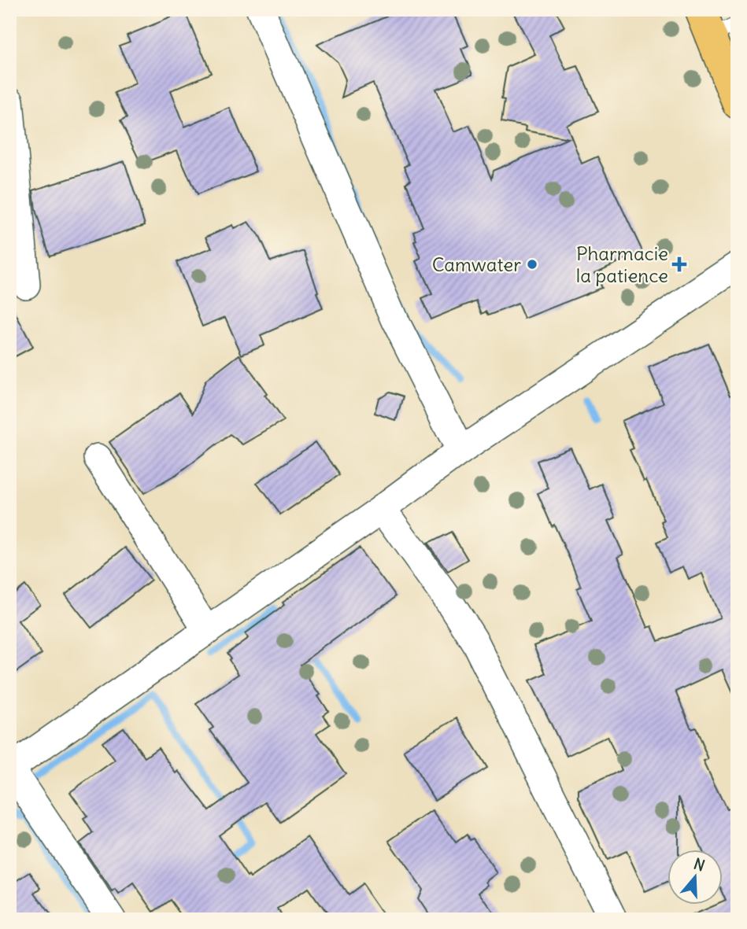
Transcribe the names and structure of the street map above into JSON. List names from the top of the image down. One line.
{"places":{"other":["Camwater"],"health":["Pharmacie la patience"]},"north":"top"}
